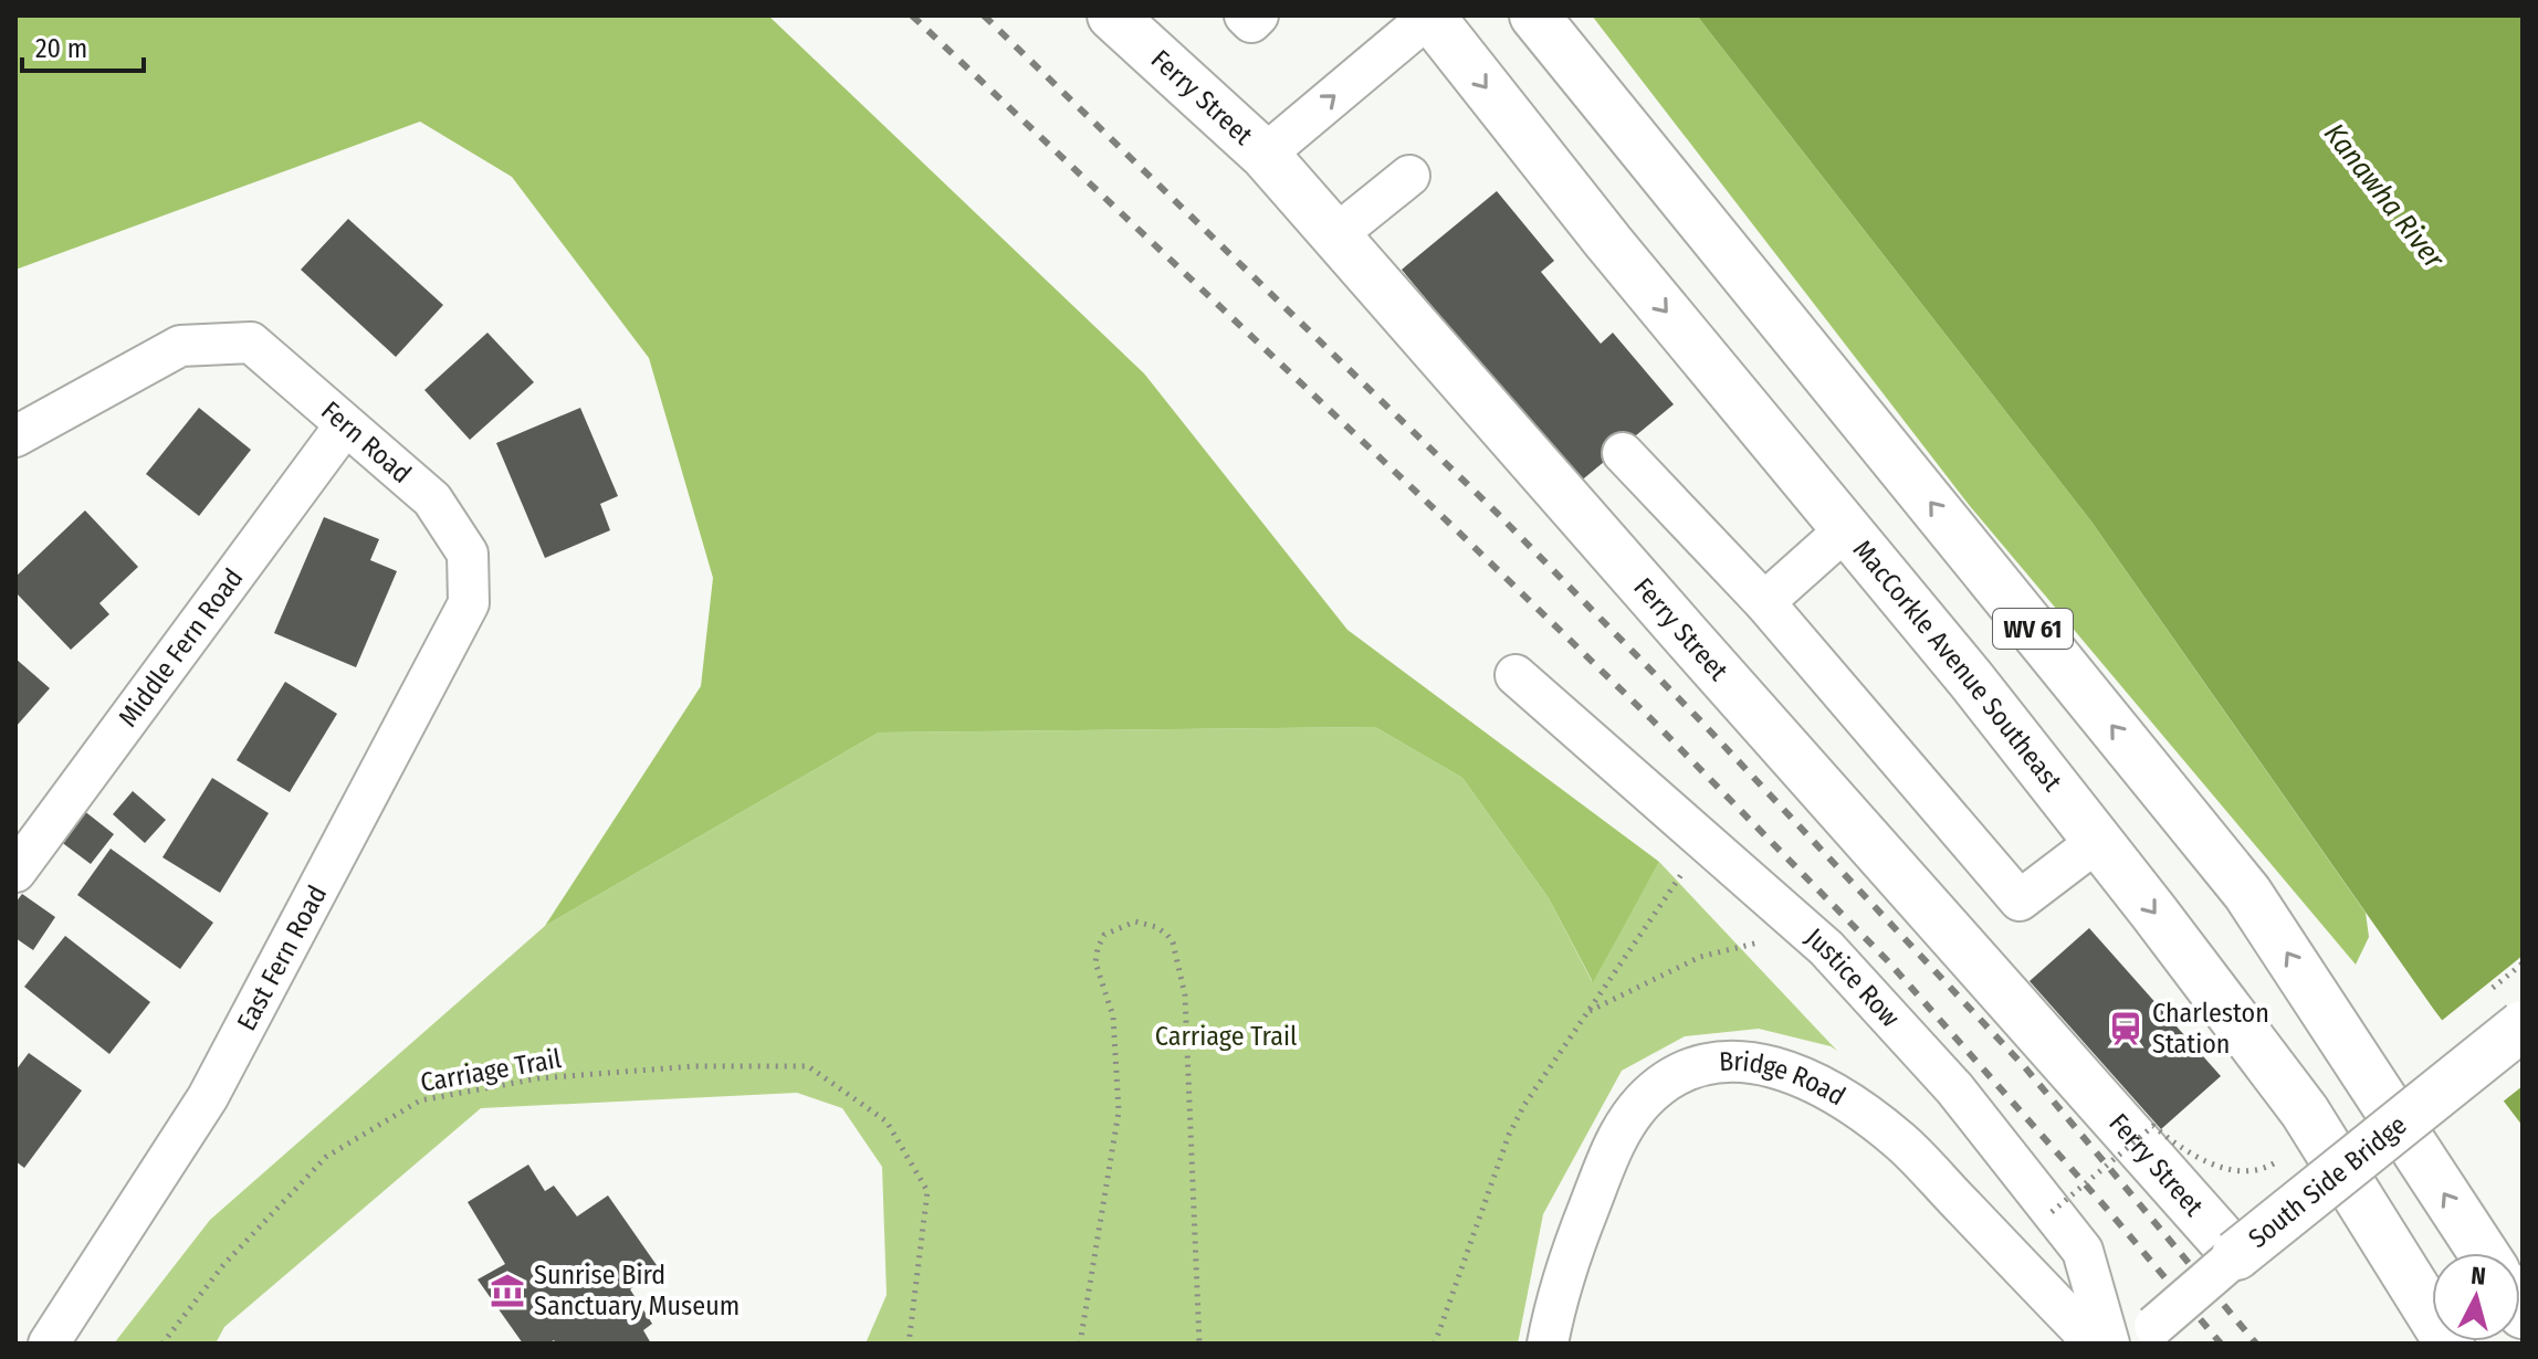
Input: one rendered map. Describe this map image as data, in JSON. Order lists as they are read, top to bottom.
{
  "streets": {
    "main road": [
      "Ferry Street",
      "WV 61",
      "MacCorkle Avenue Southeast",
      "South Side Bridge"
    ],
    "street": [
      "Fern Road",
      "Middle Fern Road",
      "East Fern Road",
      "Justice Row",
      "Bridge Road"
    ],
    "path": ["Carriage Trail"]
  },
  "crossings": [
    ["Ferry Street", "South Side Bridge"],
    ["Fern Road", "Middle Fern Road"],
    ["Fern Road", "East Fern Road"]
  ],
  "water": ["Kanawha River"],
  "parks": ["Carriage Trail"],
  "places": {
    "station": ["Charleston Station"],
    "museum": ["Sunrise Bird Sanctuary Museum"]
  },
  "scale_bar": "20 m",
  "north": "top"
}
